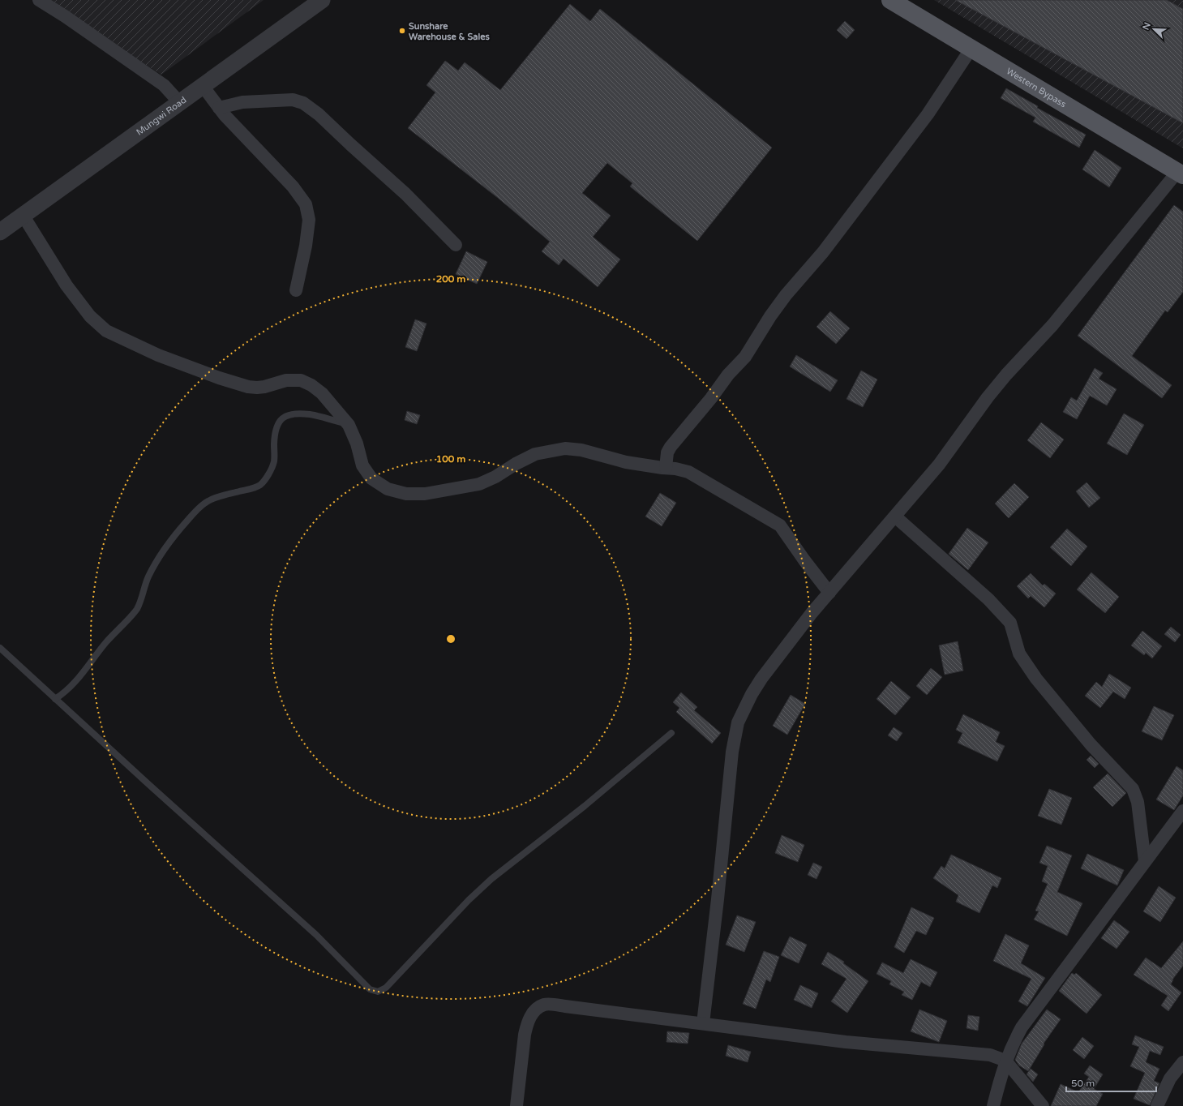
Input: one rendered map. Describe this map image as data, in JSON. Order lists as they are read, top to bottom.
{
  "streets": {
    "main road": ["Western Bypass"],
    "street": ["Mungwi Road"]
  },
  "places": ["Sunshare Warehouse & Sales"],
  "scale_bar": "50 m",
  "north": "top left",
  "rings": ["200 m", "100 m"]
}
